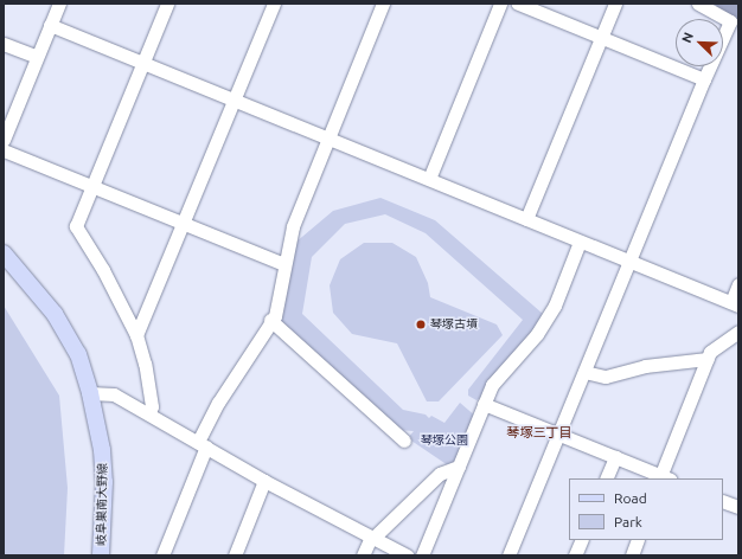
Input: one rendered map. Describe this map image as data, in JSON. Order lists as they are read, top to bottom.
{
  "streets": {
    "main road": ["岐阜巣南大野線"]
  },
  "districts": ["琴塚三丁目"],
  "parks": ["琴塚公園"],
  "places": ["琴塚古墳"],
  "legend": ["Road", "Park"],
  "north": "top left"
}
